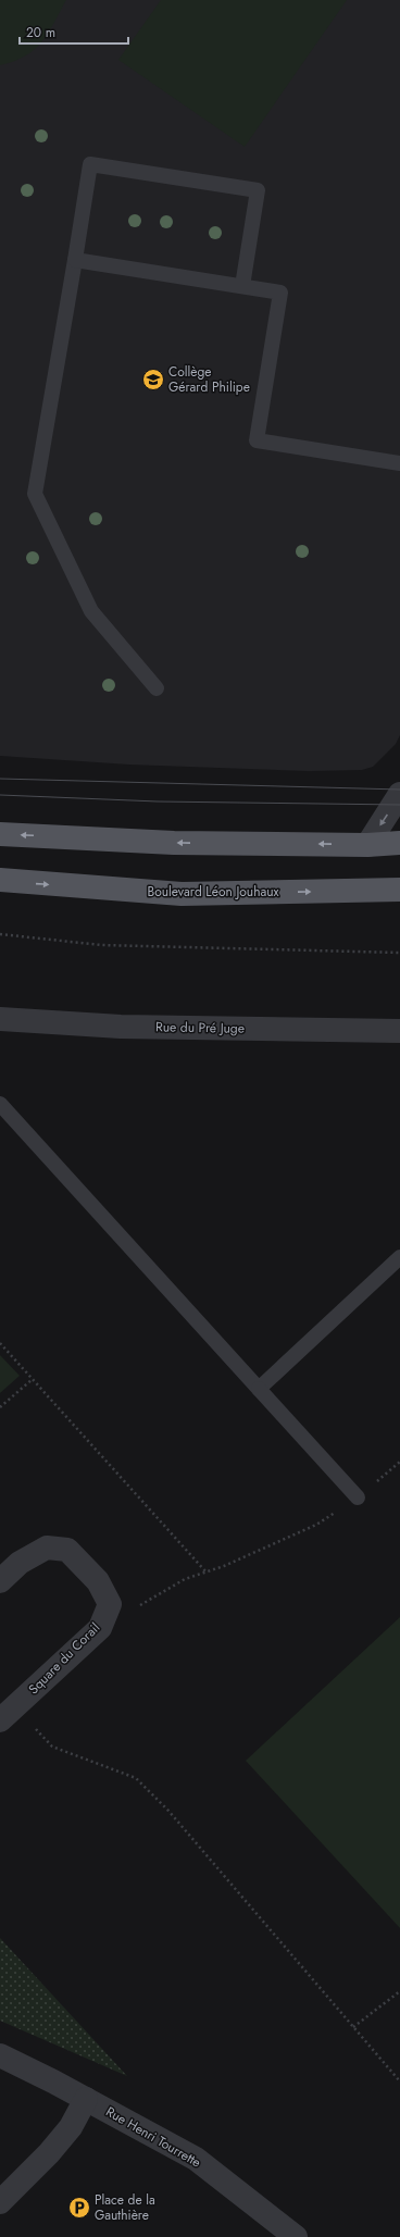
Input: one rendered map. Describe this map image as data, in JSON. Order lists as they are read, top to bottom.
{
  "streets": {
    "main road": ["Boulevard Léon Jouhaux"],
    "street": ["Rue du Pré Juge", "Square du Corail", "Rue Henri Tourrette"]
  },
  "places": {
    "school or university": ["Collège Gérard Philipe"],
    "parking": ["Place de la Gauthière"]
  },
  "scale_bar": "20 m"
}
